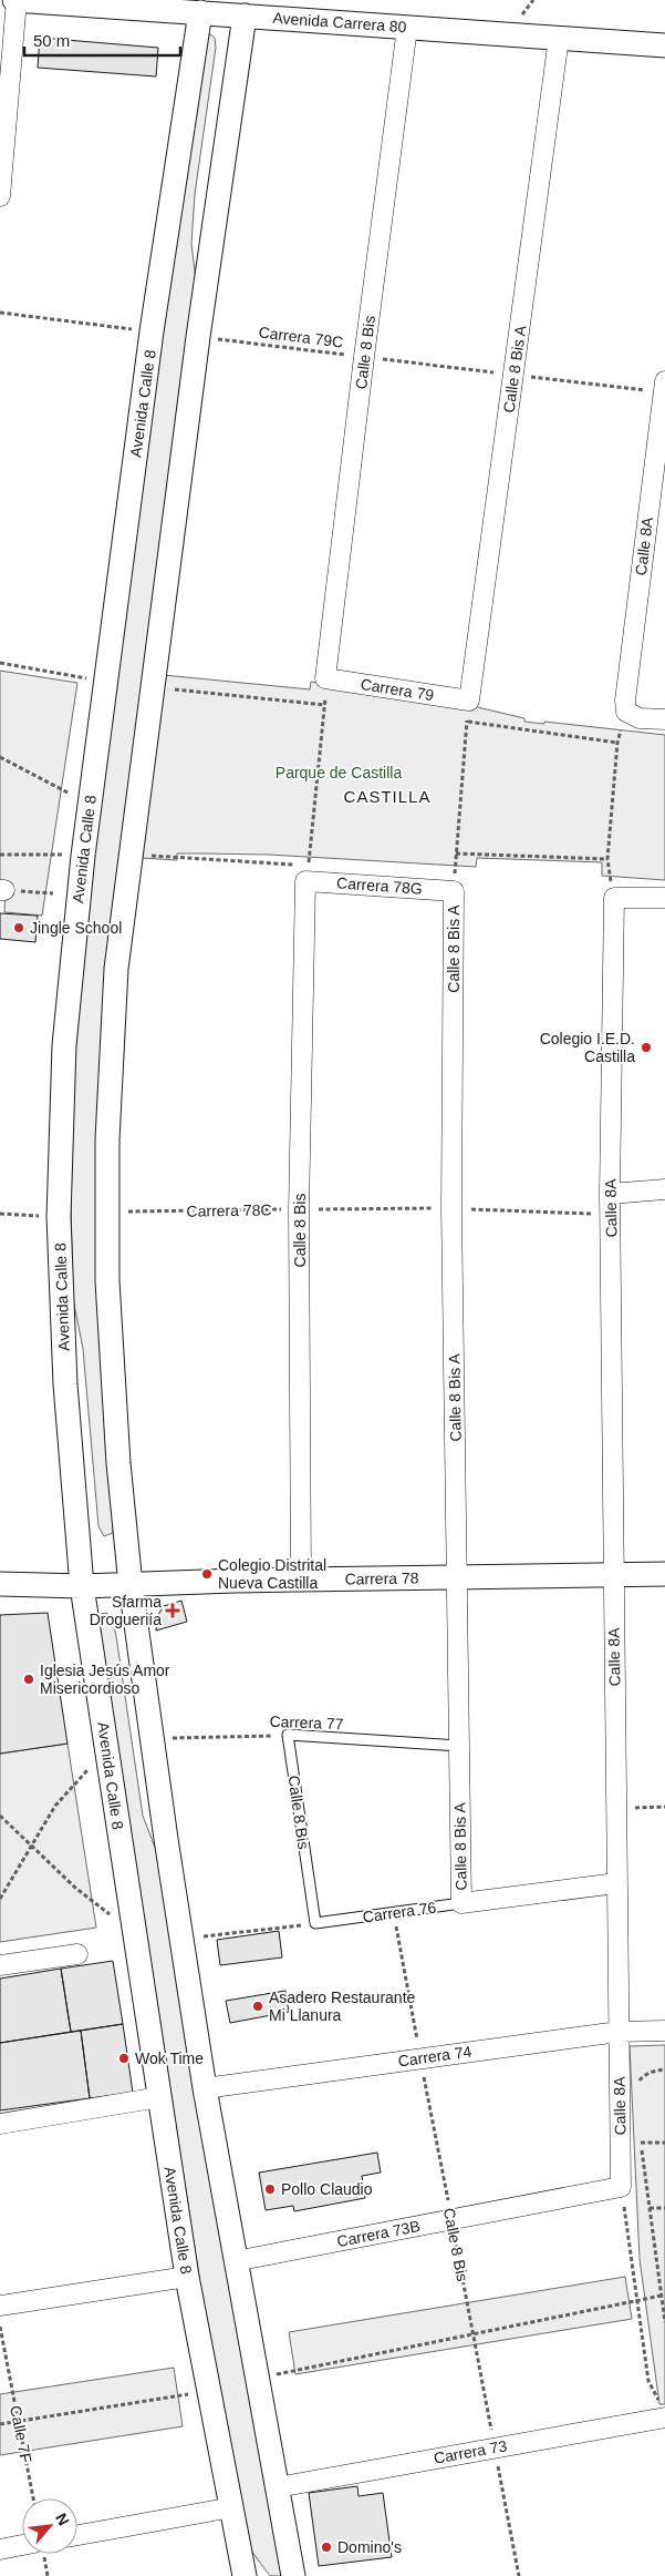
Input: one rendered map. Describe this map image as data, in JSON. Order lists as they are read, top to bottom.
{
  "streets": {
    "street": [
      "Avenida Carrera 80",
      "Calle 8 Bis",
      "Calle 8 Bis A",
      "Avenida Calle 8",
      "Calle 8A",
      "Carrera 79",
      "Carrera 78G",
      "Carrera 78",
      "Carrera 76",
      "Carrera 74",
      "Carrera 73B",
      "Carrera 73"
    ],
    "lane": ["Carrera 77"],
    "path": ["Carrera 79C", "Carrera 78C", "Calle 7F"]
  },
  "crossings": [
    ["Avenida Carrera 80", "Calle 8 Bis"],
    ["Avenida Carrera 80", "Calle 8 Bis A"],
    ["Avenida Carrera 80", "Avenida Calle 8"],
    ["Carrera 79C", "Calle 8 Bis"],
    ["Carrera 79C", "Calle 8 Bis A"],
    ["Carrera 79C", "Calle 8A"],
    ["Calle 8 Bis", "Carrera 79"],
    ["Calle 8 Bis", "Carrera 78G"],
    ["Calle 8 Bis", "Carrera 78C"],
    ["Calle 8 Bis", "Carrera 78"],
    ["Calle 8 Bis", "Carrera 77"],
    ["Calle 8 Bis", "Carrera 76"],
    ["Calle 8 Bis", "Carrera 74"],
    ["Calle 8 Bis", "Carrera 73B"],
    ["Calle 8 Bis", "Carrera 73"],
    ["Calle 8 Bis A", "Carrera 79"],
    ["Calle 8 Bis A", "Carrera 78G"],
    ["Calle 8 Bis A", "Carrera 78C"],
    ["Calle 8 Bis A", "Carrera 78"],
    ["Calle 8 Bis A", "Carrera 77"],
    ["Calle 8 Bis A", "Carrera 76"],
    ["Avenida Calle 8", "Carrera 78"],
    ["Calle 8A", "Carrera 78C"],
    ["Calle 8A", "Carrera 78"],
    ["Calle 8A", "Carrera 76"],
    ["Calle 8A", "Carrera 74"],
    ["Calle 8A", "Carrera 73B"]
  ],
  "districts": ["CASTILLA"],
  "parks": ["Parque de Castilla"],
  "places": {
    "other": [
      "Jingle School",
      "Colegio I.E.D. Castilla",
      "Colegio Distrital Nueva Castilla",
      "Iglesia Jesús Amor Misericordioso",
      "Asadero Restaurante Mi Llanura",
      "Wok Time",
      "Pollo Claudio",
      "Domino's"
    ],
    "health": ["Sfarma Drogueriía"]
  },
  "scale_bar": "50 m",
  "north": "top right"
}
